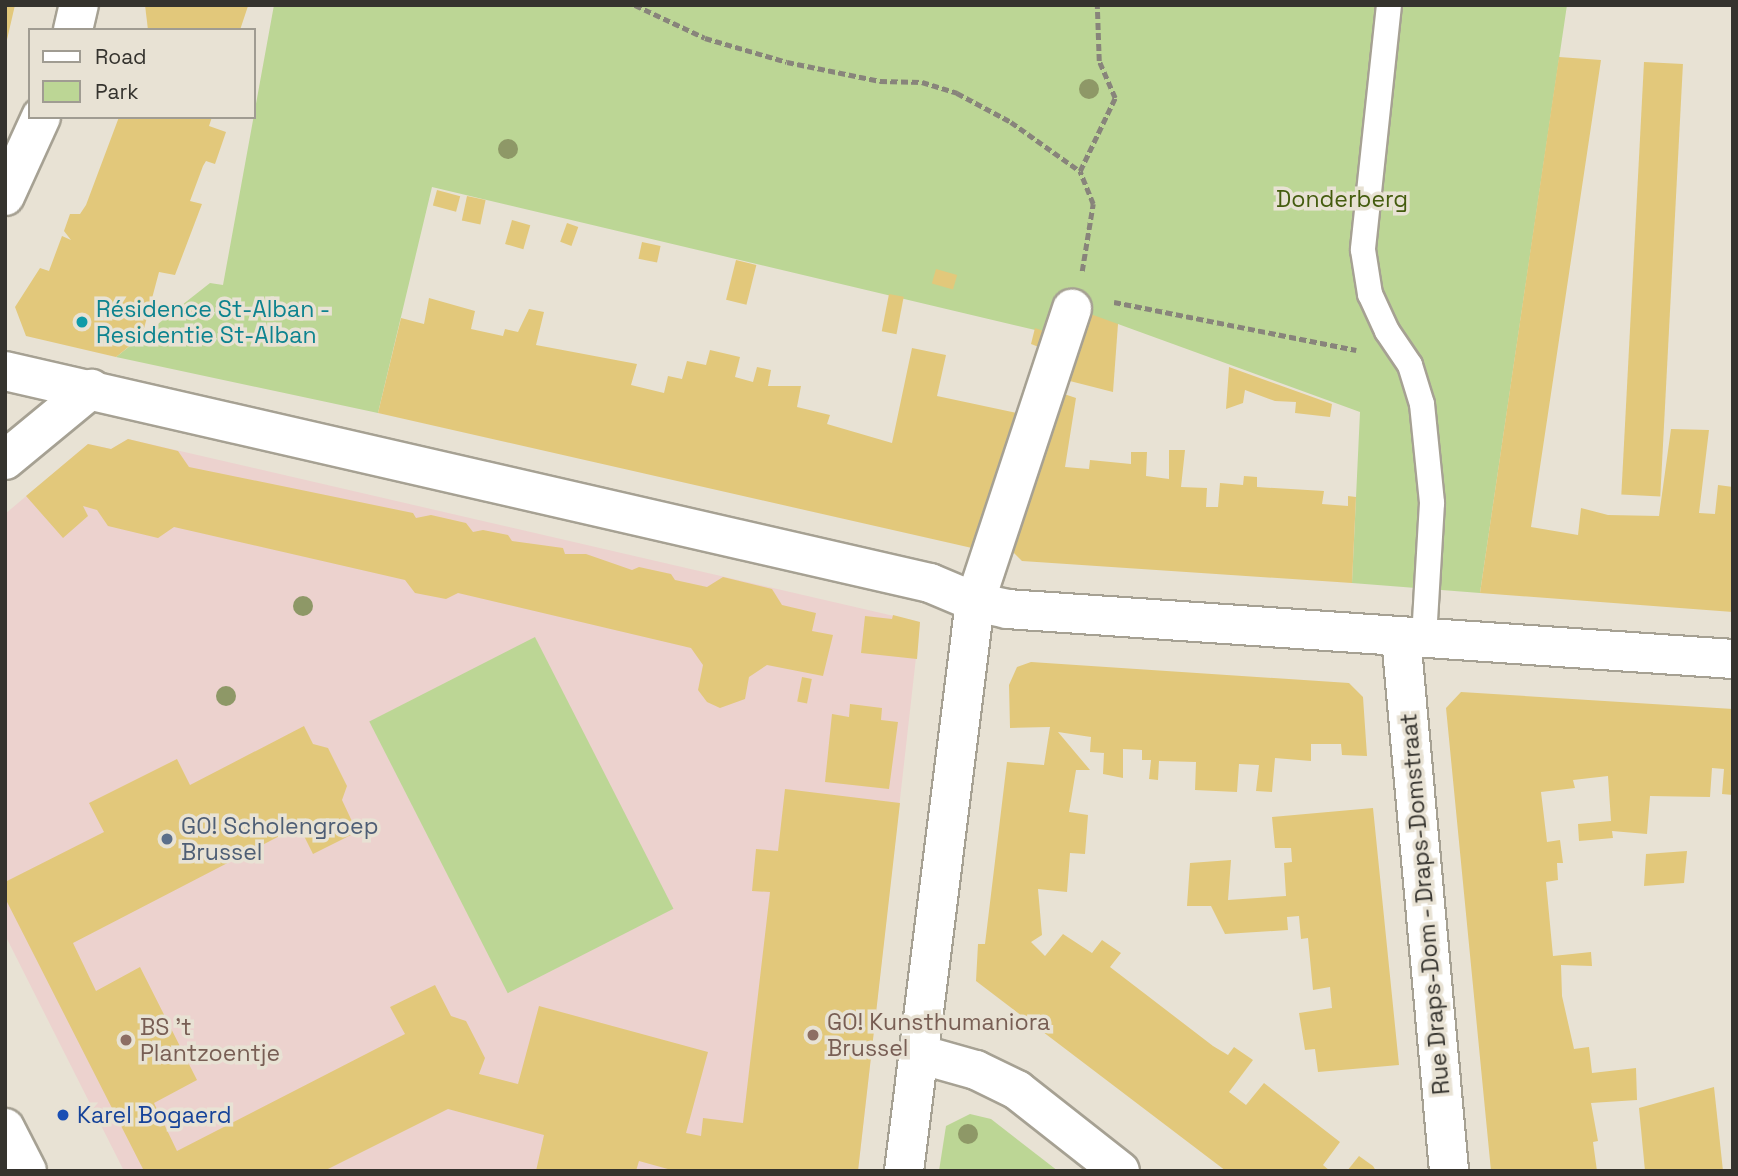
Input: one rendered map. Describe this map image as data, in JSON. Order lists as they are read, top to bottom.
{
  "streets": {
    "street": ["Rue Draps-Dom - Draps-Domstraat"]
  },
  "parks": ["Donderberg"],
  "places": [
    "Résidence St-Alban - Residentie St-Alban",
    "GO! Scholengroep Brussel",
    "GO! Kunsthumaniora Brussel",
    "BS 't Plantzoentje",
    "Karel Bogaerd"
  ],
  "legend": ["Road", "Park"]
}
